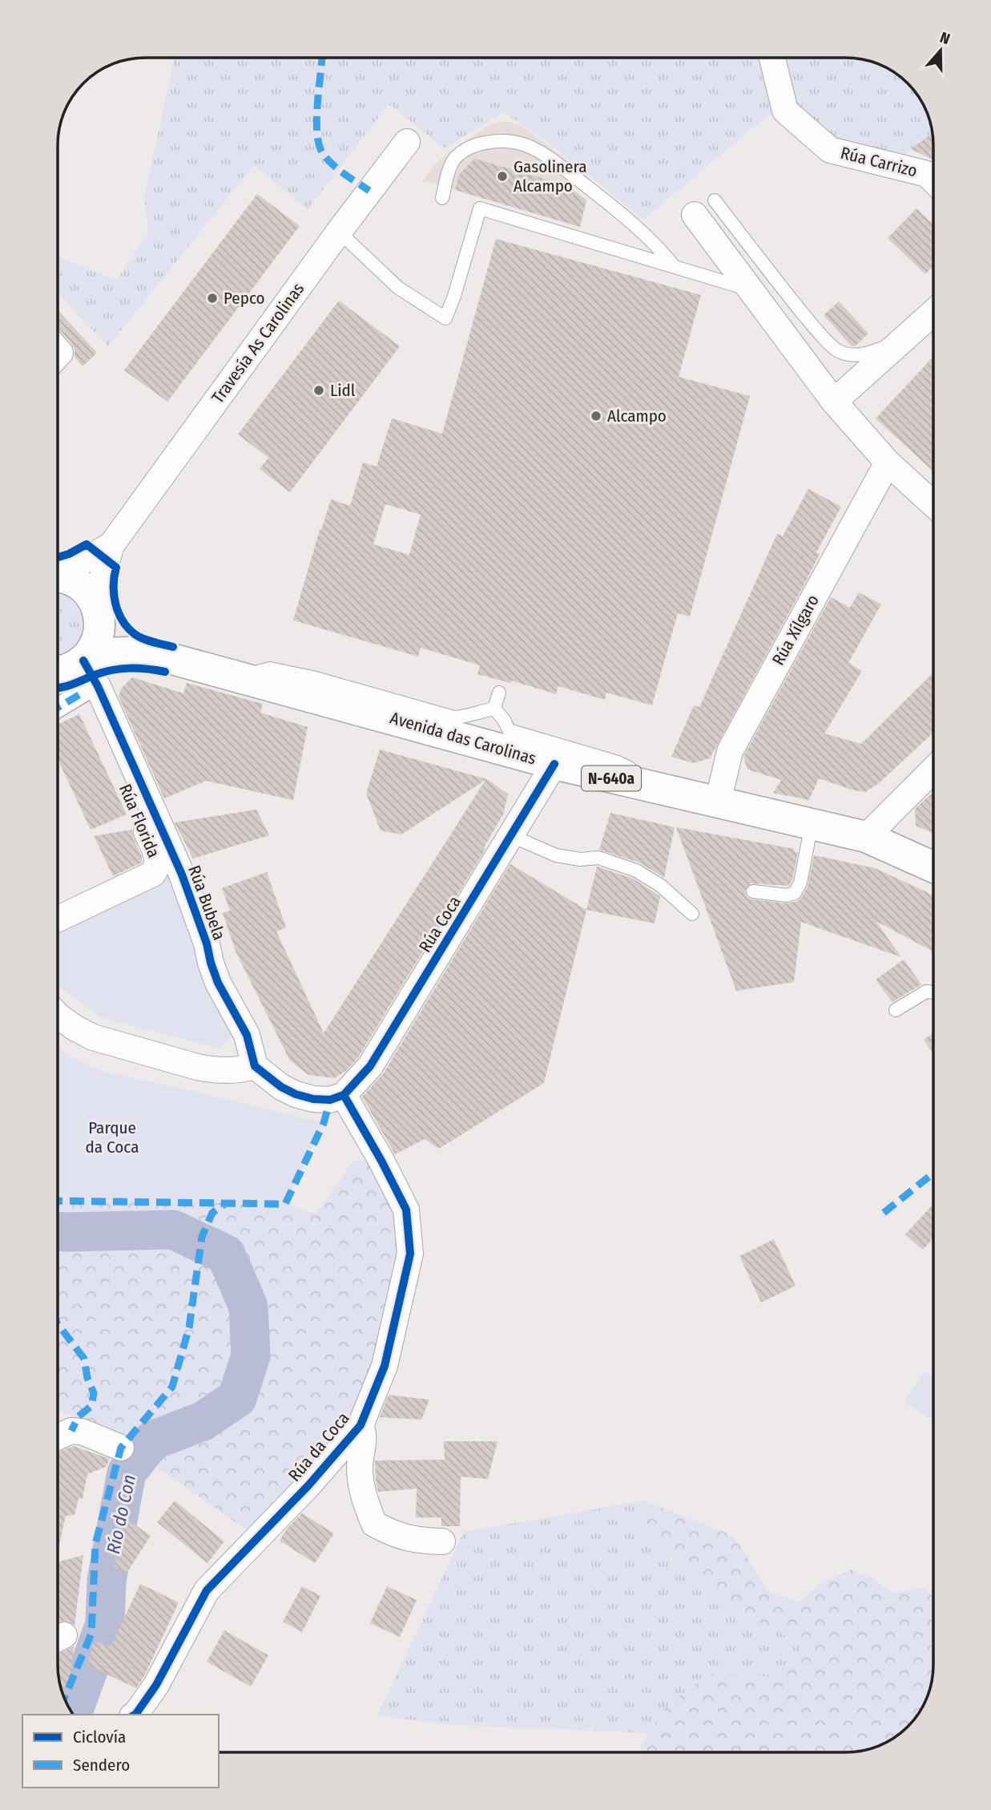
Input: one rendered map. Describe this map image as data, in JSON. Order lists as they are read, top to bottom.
{
  "streets": {
    "main road": ["Avenida das Carolinas", "N-640a"],
    "street": [
      "Rúa Carrizo",
      "Travesía As Carolinas",
      "Rúa Xílgaro",
      "Rúa Florida",
      "Rúa Bubela",
      "Rúa Coca",
      "Rúa da Coca"
    ]
  },
  "crossings": [
    ["Rúa Xílgaro", "Avenida das Carolinas"],
    ["Avenida das Carolinas", "N-640a"],
    ["Avenida das Carolinas", "Rúa Coca"],
    ["N-640a", "Rúa Florida"],
    ["N-640a", "Rúa Bubela"],
    ["Rúa Florida", "Rúa Bubela"],
    ["Rúa Coca", "Rúa da Coca"]
  ],
  "water": ["Río do Con"],
  "parks": ["Parque da Coca"],
  "places": [
    "Gasolinera Alcampo",
    "Pepco",
    "Lidl",
    "Alcampo"
  ],
  "legend": ["Ciclovía", "Sendero"],
  "north": "top"
}
